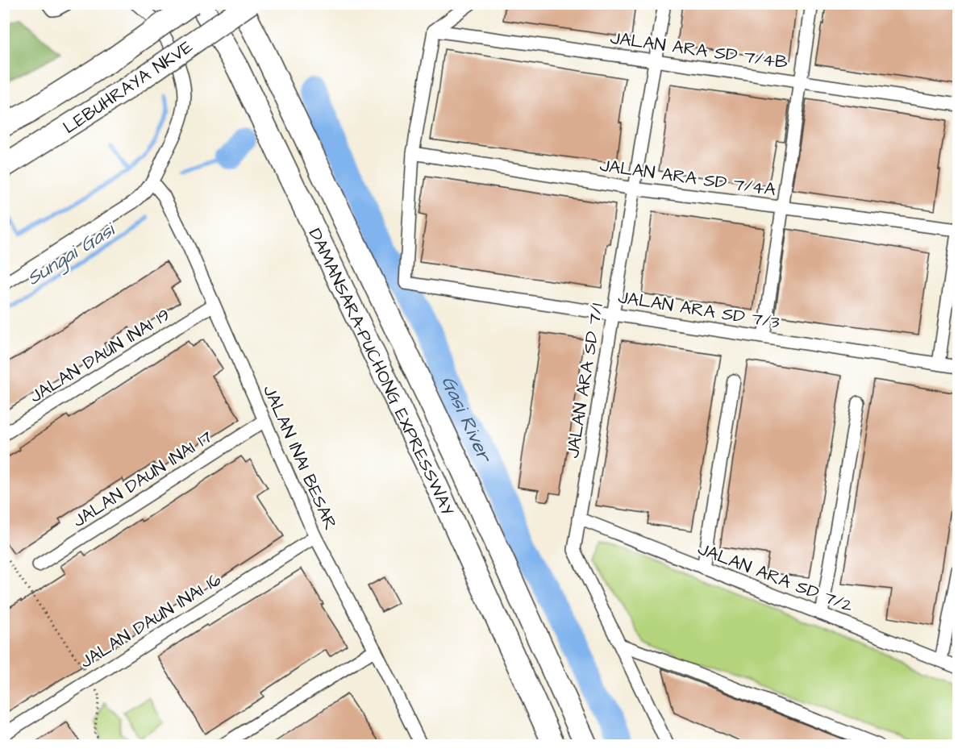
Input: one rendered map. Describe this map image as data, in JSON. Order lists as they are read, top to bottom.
{
  "streets": {
    "highway": ["LEBUHRAYA NKVE", "DAMANSARA–PUCHONG EXPRESSWAY"],
    "street": [
      "JALAN ARA SD 7/4B",
      "JALAN ARA SD 7/4A",
      "JALAN ARA SD 7/3",
      "JALAN DAUN INAI 19",
      "JALAN ARA SD 7/1",
      "JALAN INAI BESAR",
      "JALAN DAUN INAI 17",
      "JALAN ARA SD 7/2",
      "JALAN DAUN INAI 16"
    ]
  },
  "crossings": [
    ["JALAN ARA SD 7/4B", "JALAN ARA SD 7/1"],
    ["JALAN ARA SD 7/4A", "JALAN ARA SD 7/3"],
    ["JALAN ARA SD 7/4A", "JALAN ARA SD 7/1"],
    ["JALAN ARA SD 7/3", "JALAN ARA SD 7/1"],
    ["JALAN DAUN INAI 19", "JALAN INAI BESAR"],
    ["JALAN ARA SD 7/1", "JALAN ARA SD 7/2"],
    ["JALAN INAI BESAR", "JALAN DAUN INAI 17"],
    ["JALAN INAI BESAR", "JALAN DAUN INAI 16"]
  ],
  "water": ["Sungai Gasi", "Gasi River"]
}
